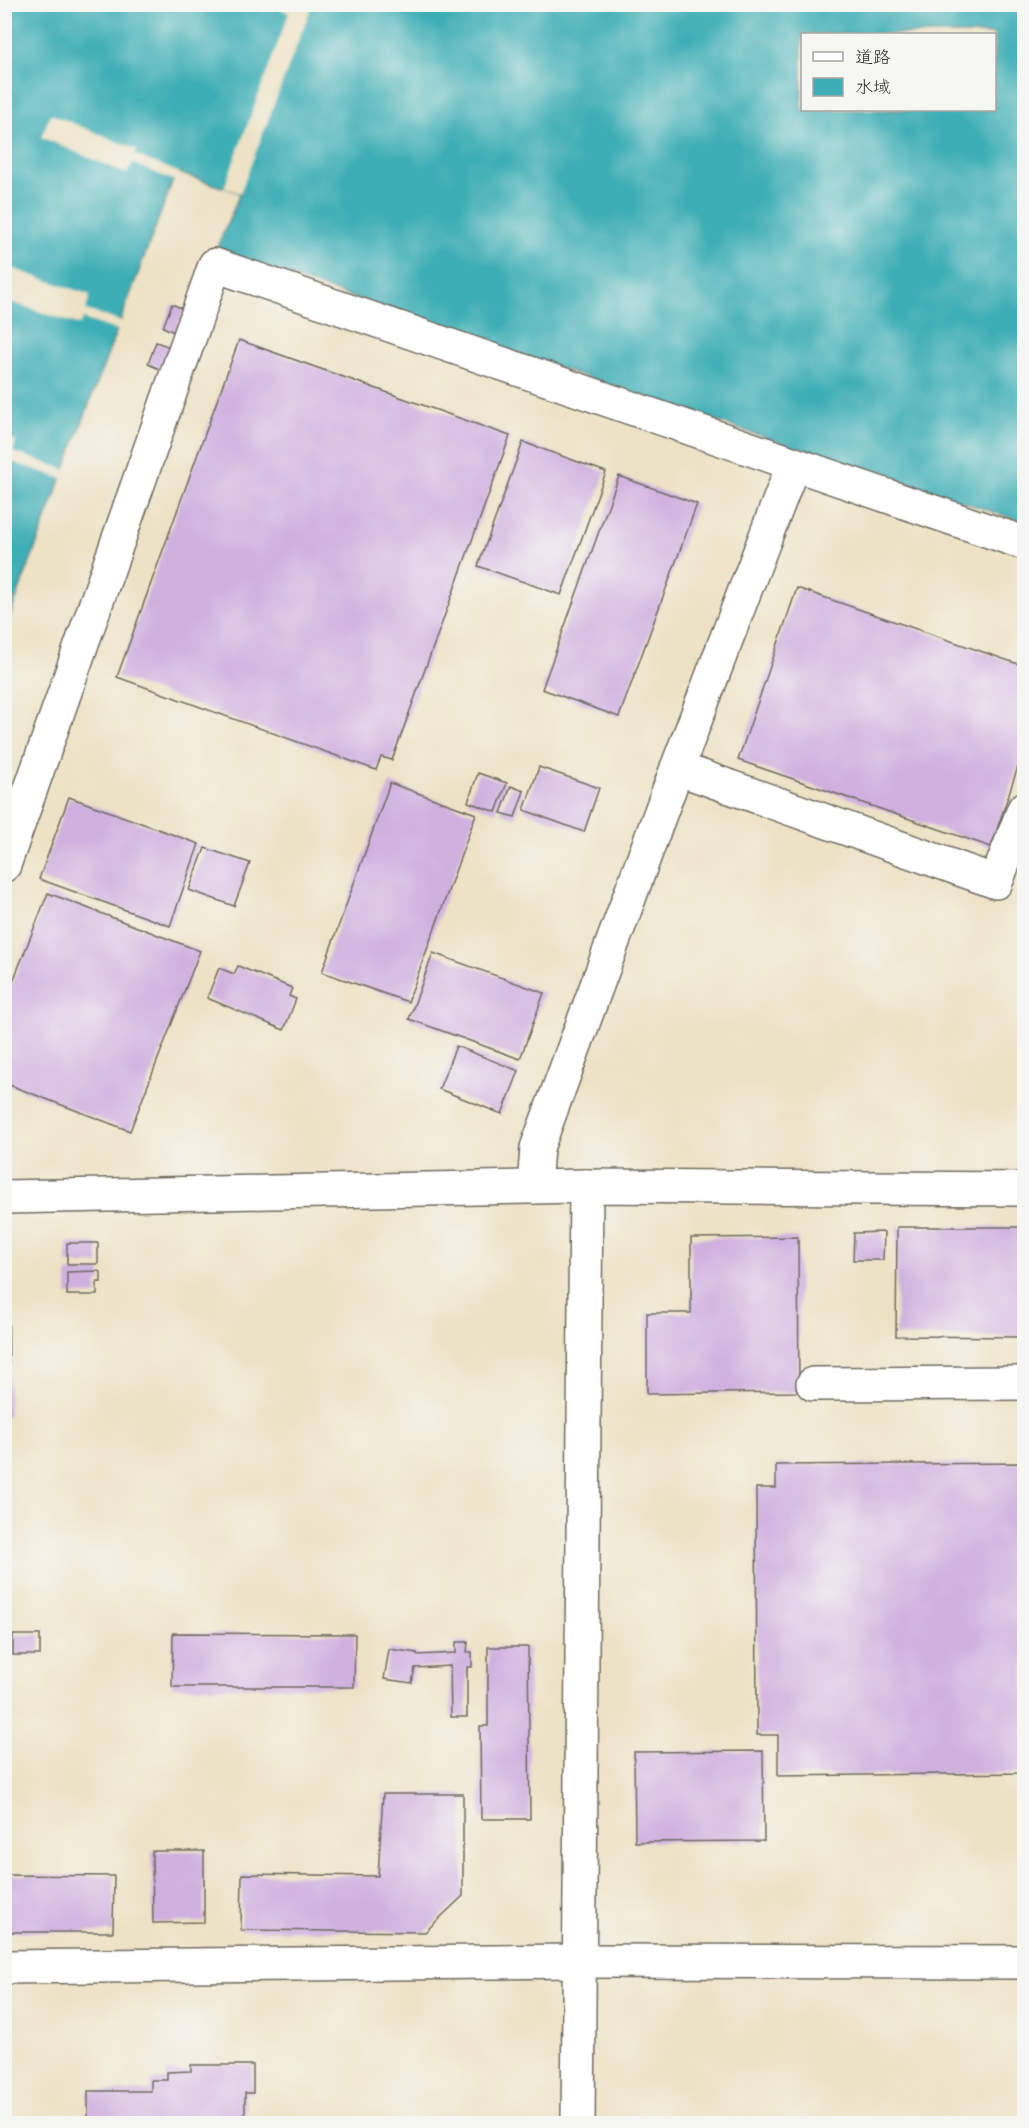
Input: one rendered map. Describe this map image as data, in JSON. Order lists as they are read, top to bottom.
{
  "legend": ["道路", "水域"]
}
